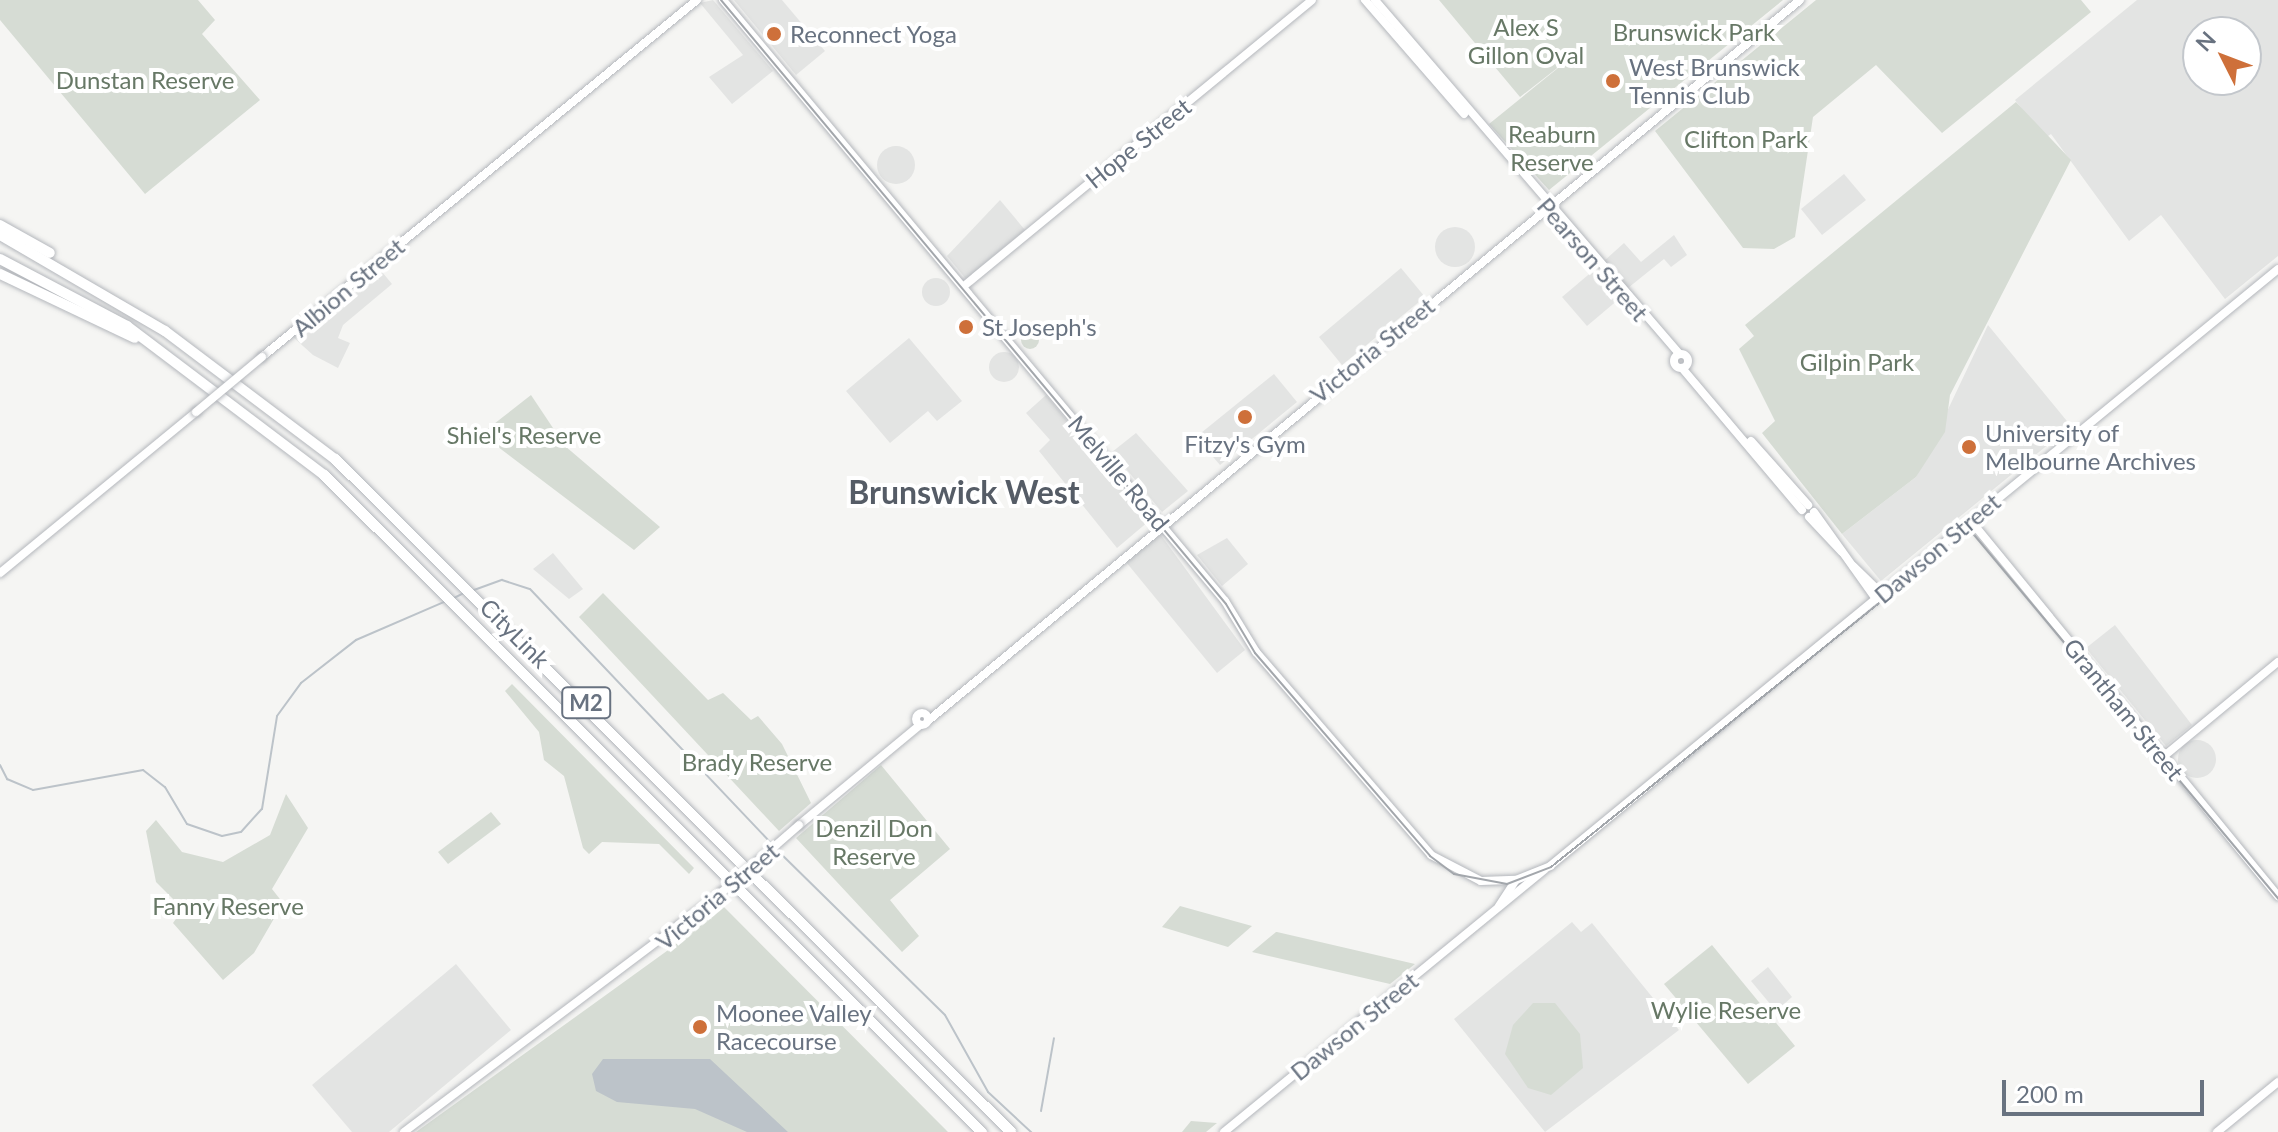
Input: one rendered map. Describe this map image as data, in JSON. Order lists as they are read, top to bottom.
{
  "streets": {
    "highway": ["CityLink", "M2"],
    "street": [
      "Hope Street",
      "Pearson Street",
      "Albion Street",
      "Victoria Street",
      "Melville Road",
      "Dawson Street",
      "Grantham Street"
    ]
  },
  "crossings": [
    ["Hope Street", "Melville Road"],
    ["Pearson Street", "Victoria Street"],
    ["Pearson Street", "Dawson Street"],
    ["Victoria Street", "Melville Road"],
    ["Melville Road", "Dawson Street"],
    ["Dawson Street", "Grantham Street"]
  ],
  "districts": ["Brunswick West"],
  "parks": [
    "Alex S Gillon Oval",
    "Brunswick Park",
    "Dunstan Reserve",
    "Reaburn Reserve",
    "Clifton Park",
    "Gilpin Park",
    "Shiel's Reserve",
    "Brady Reserve",
    "Denzil Don Reserve",
    "Fanny Reserve",
    "Wylie Reserve"
  ],
  "places": [
    "Reconnect Yoga",
    "West Brunswick Tennis Club",
    "St Joseph's",
    "Fitzy's Gym",
    "University of Melbourne Archives",
    "Moonee Valley Racecourse"
  ],
  "scale_bar": "200 m",
  "north": "top left"
}
